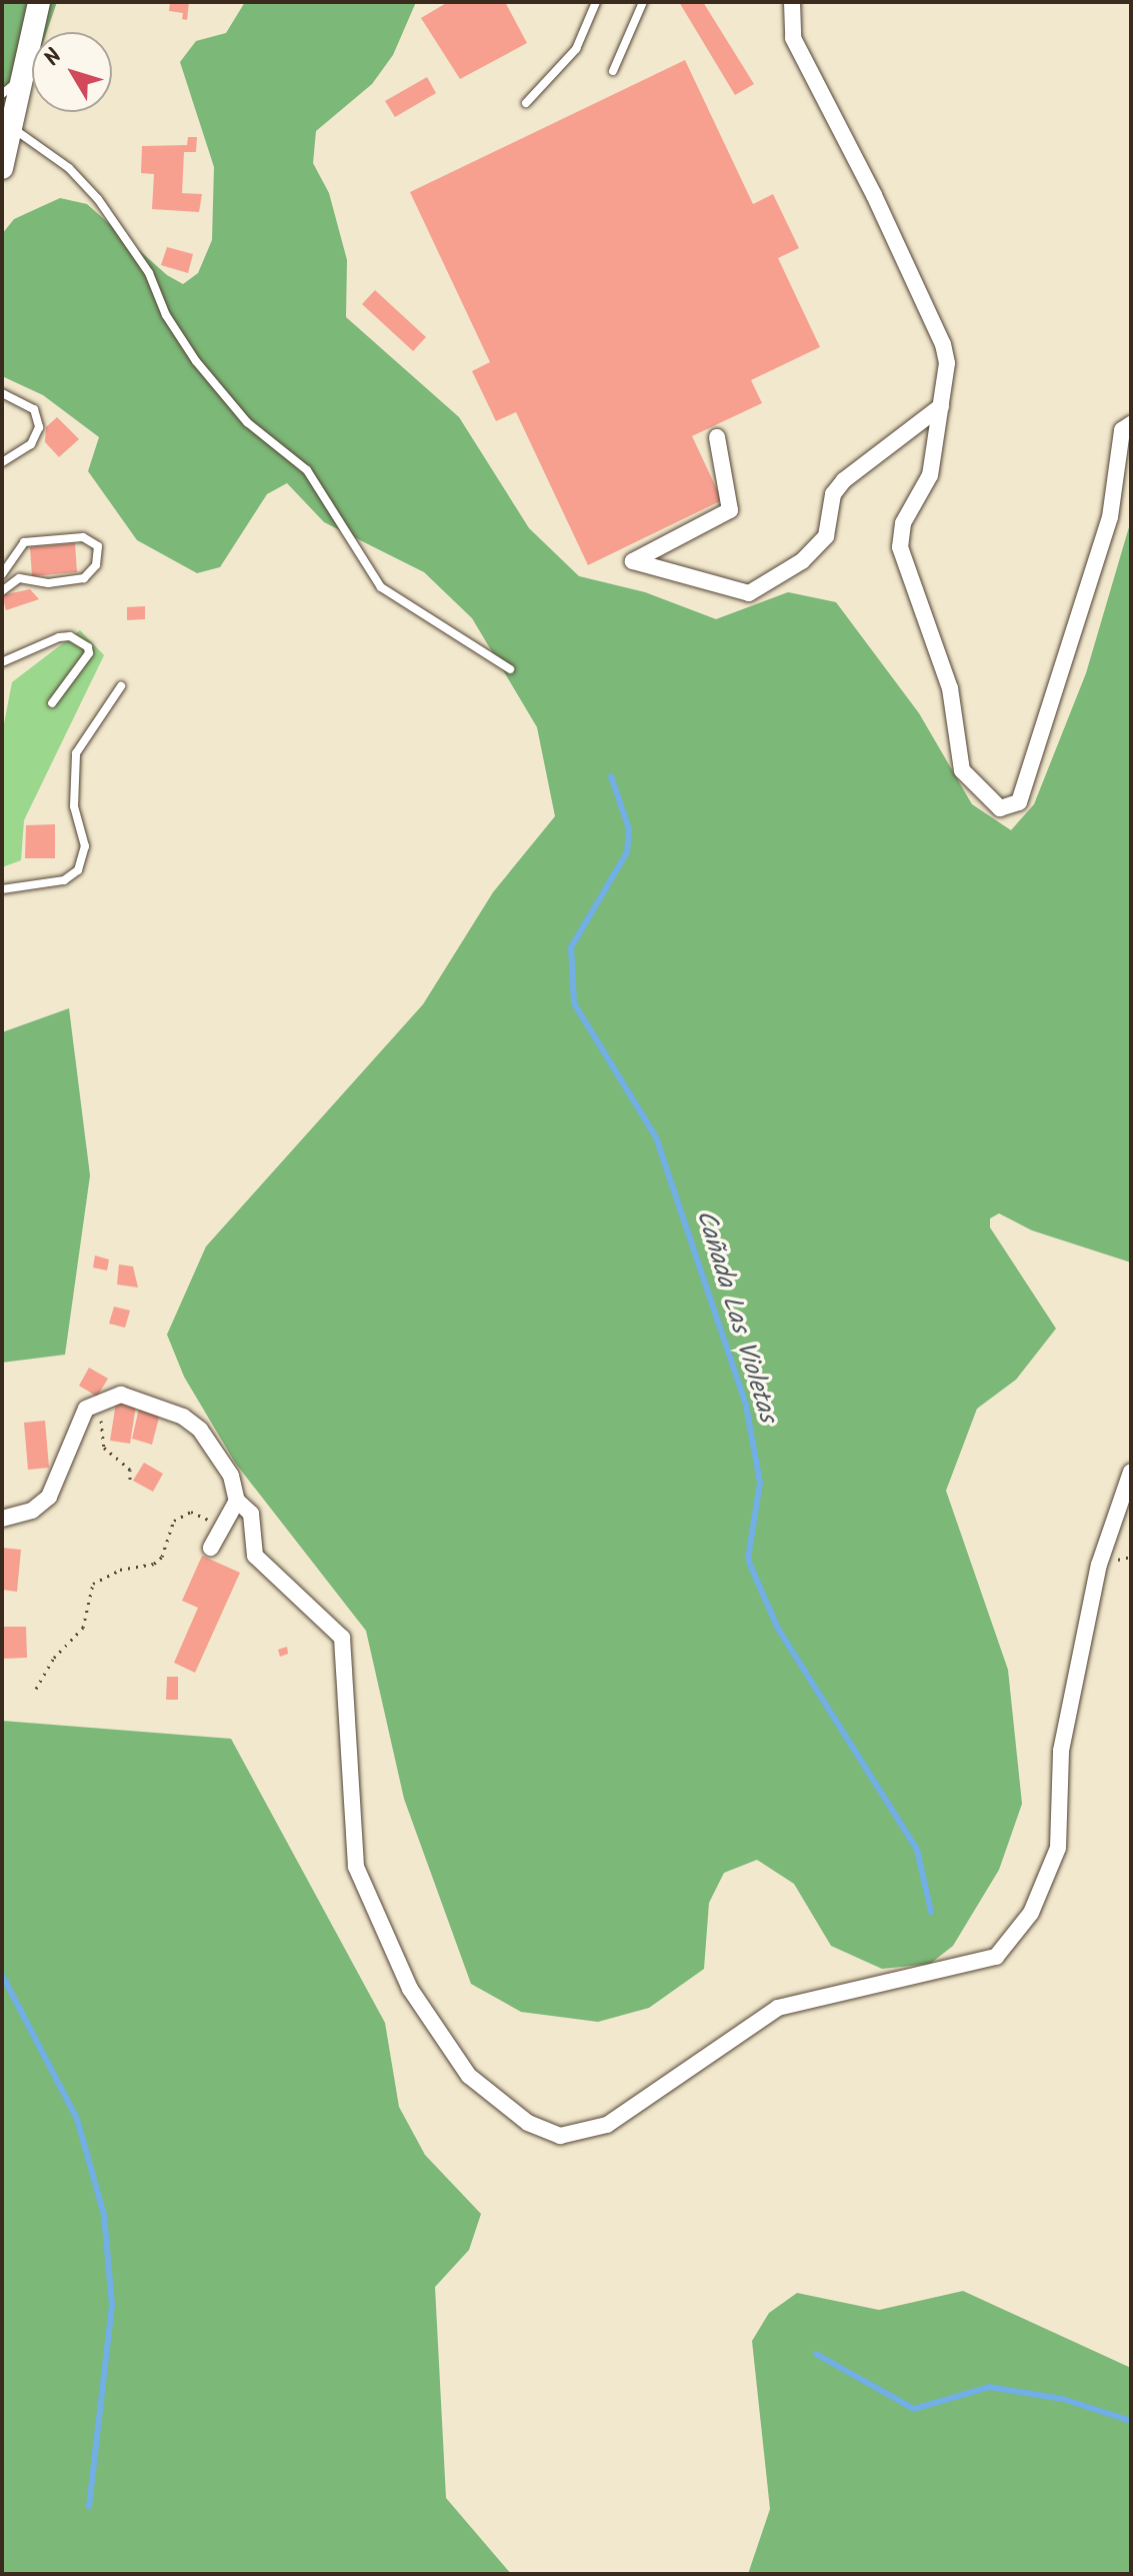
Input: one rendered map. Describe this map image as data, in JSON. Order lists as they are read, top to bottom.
{
  "water": ["Cañada Las Violetas"],
  "north": "top left"
}
